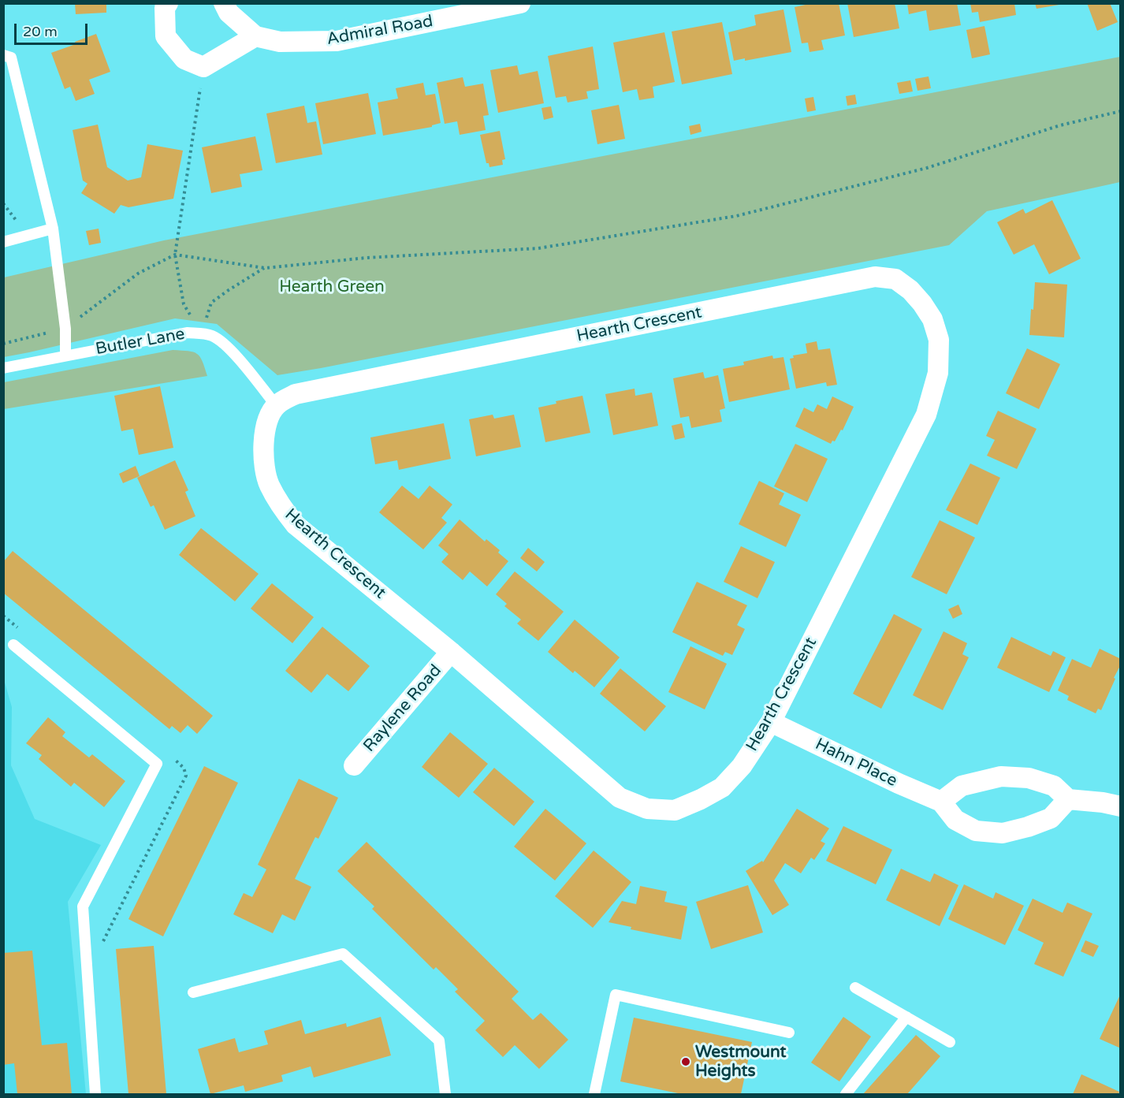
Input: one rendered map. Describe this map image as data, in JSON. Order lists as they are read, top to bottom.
{
  "streets": {
    "street": [
      "Admiral Road",
      "Hearth Crescent",
      "Raylene Road",
      "Hahn Place"
    ],
    "lane": ["Butler Lane"]
  },
  "crossings": [
    ["Hearth Crescent", "Butler Lane"],
    ["Hearth Crescent", "Raylene Road"],
    ["Hearth Crescent", "Hahn Place"]
  ],
  "parks": ["Hearth Green"],
  "places": ["Westmount Heights"],
  "scale_bar": "20 m"
}
